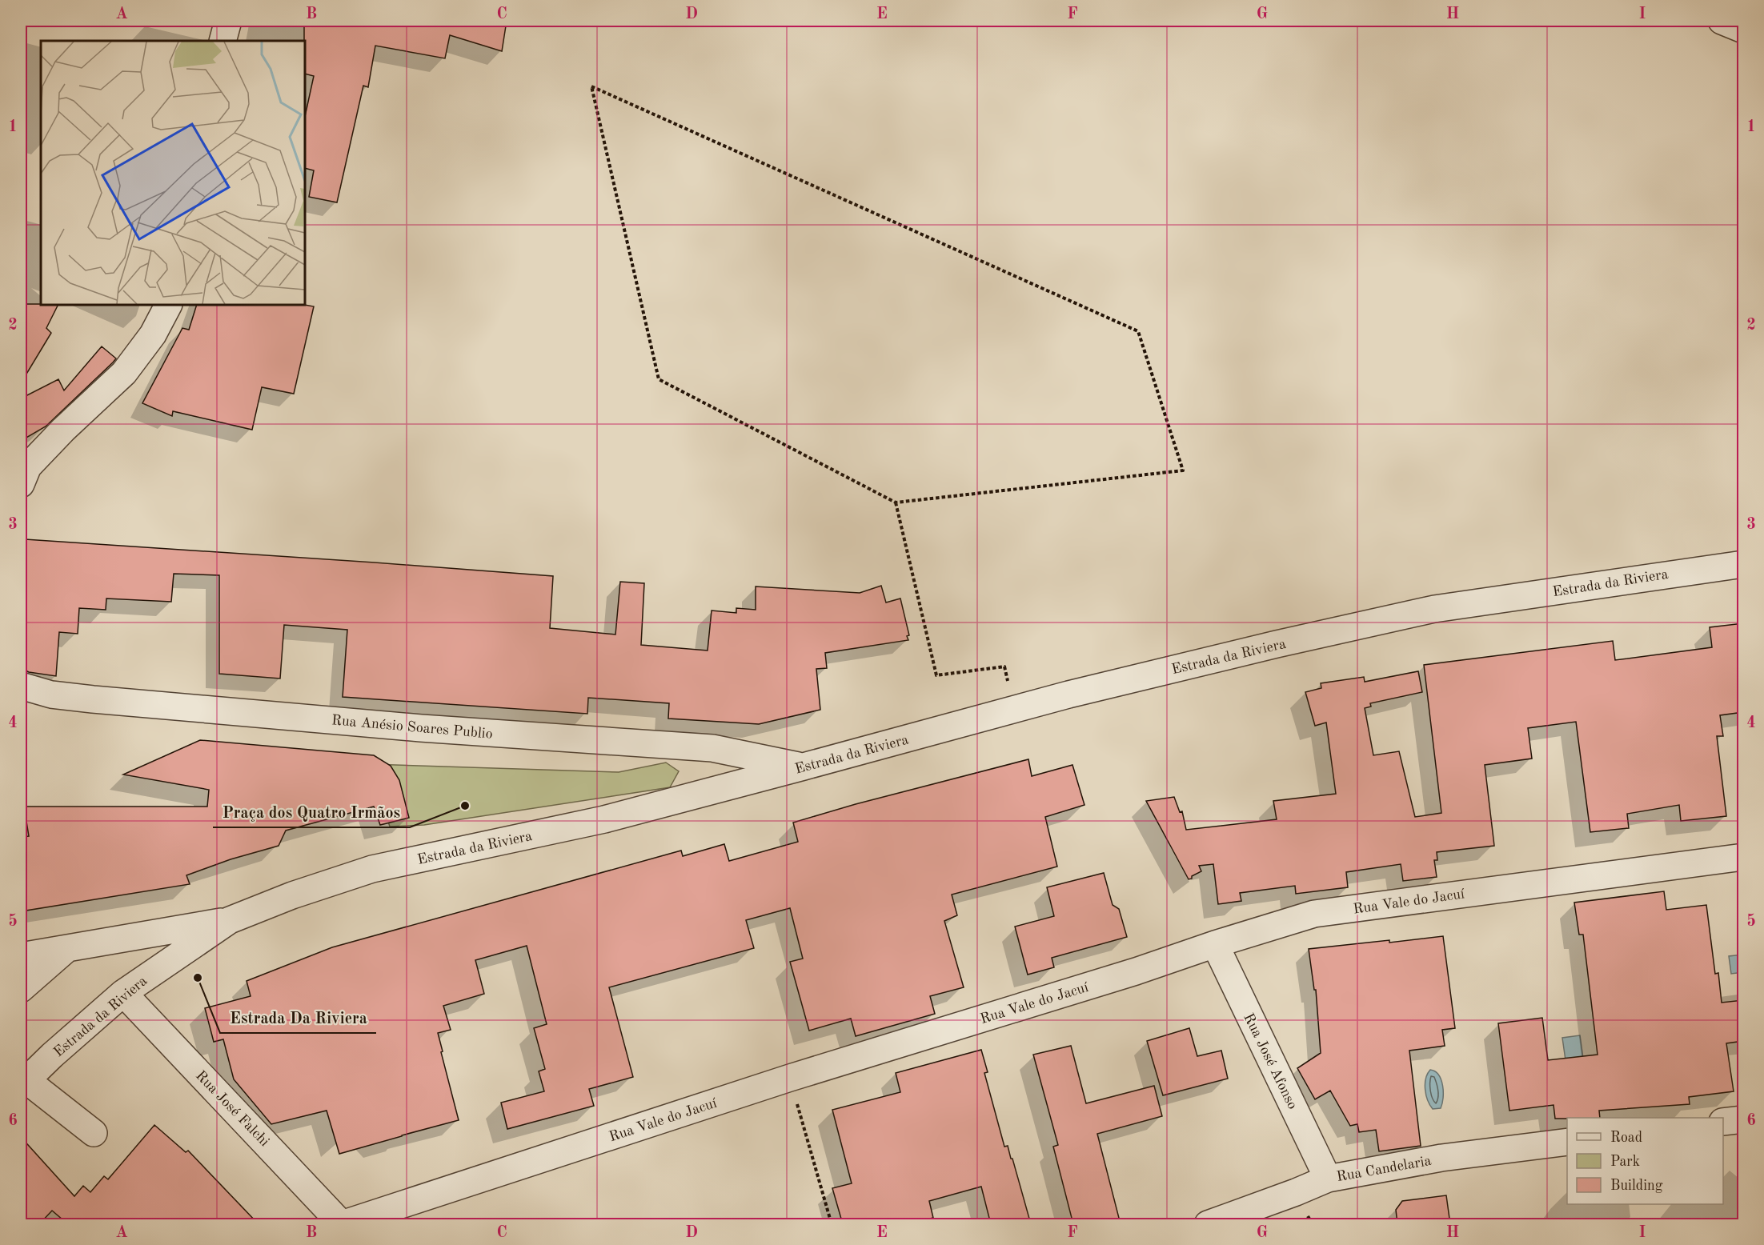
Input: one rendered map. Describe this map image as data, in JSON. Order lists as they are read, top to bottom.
{
  "streets": {
    "street": [
      "Estrada da Riviera",
      "Rua Anésio Soares Publio",
      "Rua Vale do Jacuí",
      "Rua José Afonso",
      "Rua José Falchi",
      "Rua Candelaria"
    ]
  },
  "crossings": [
    ["Estrada da Riviera", "Rua Anésio Soares Publio"],
    ["Estrada da Riviera", "Rua José Falchi"],
    ["Rua Vale do Jacuí", "Rua José Afonso"],
    ["Rua Vale do Jacuí", "Rua José Falchi"],
    ["Rua José Afonso", "Rua Candelaria"]
  ],
  "places": ["Praça dos Quatro Irmãos", "Estrada Da Riviera"],
  "legend": ["Road", "Park", "Building"],
  "grid": {
    "columns": [
      "A",
      "B",
      "C",
      "D",
      "E",
      "F",
      "G",
      "H",
      "I"
    ],
    "rows": [
      "1",
      "2",
      "3",
      "4",
      "5",
      "6"
    ]
  }
}
